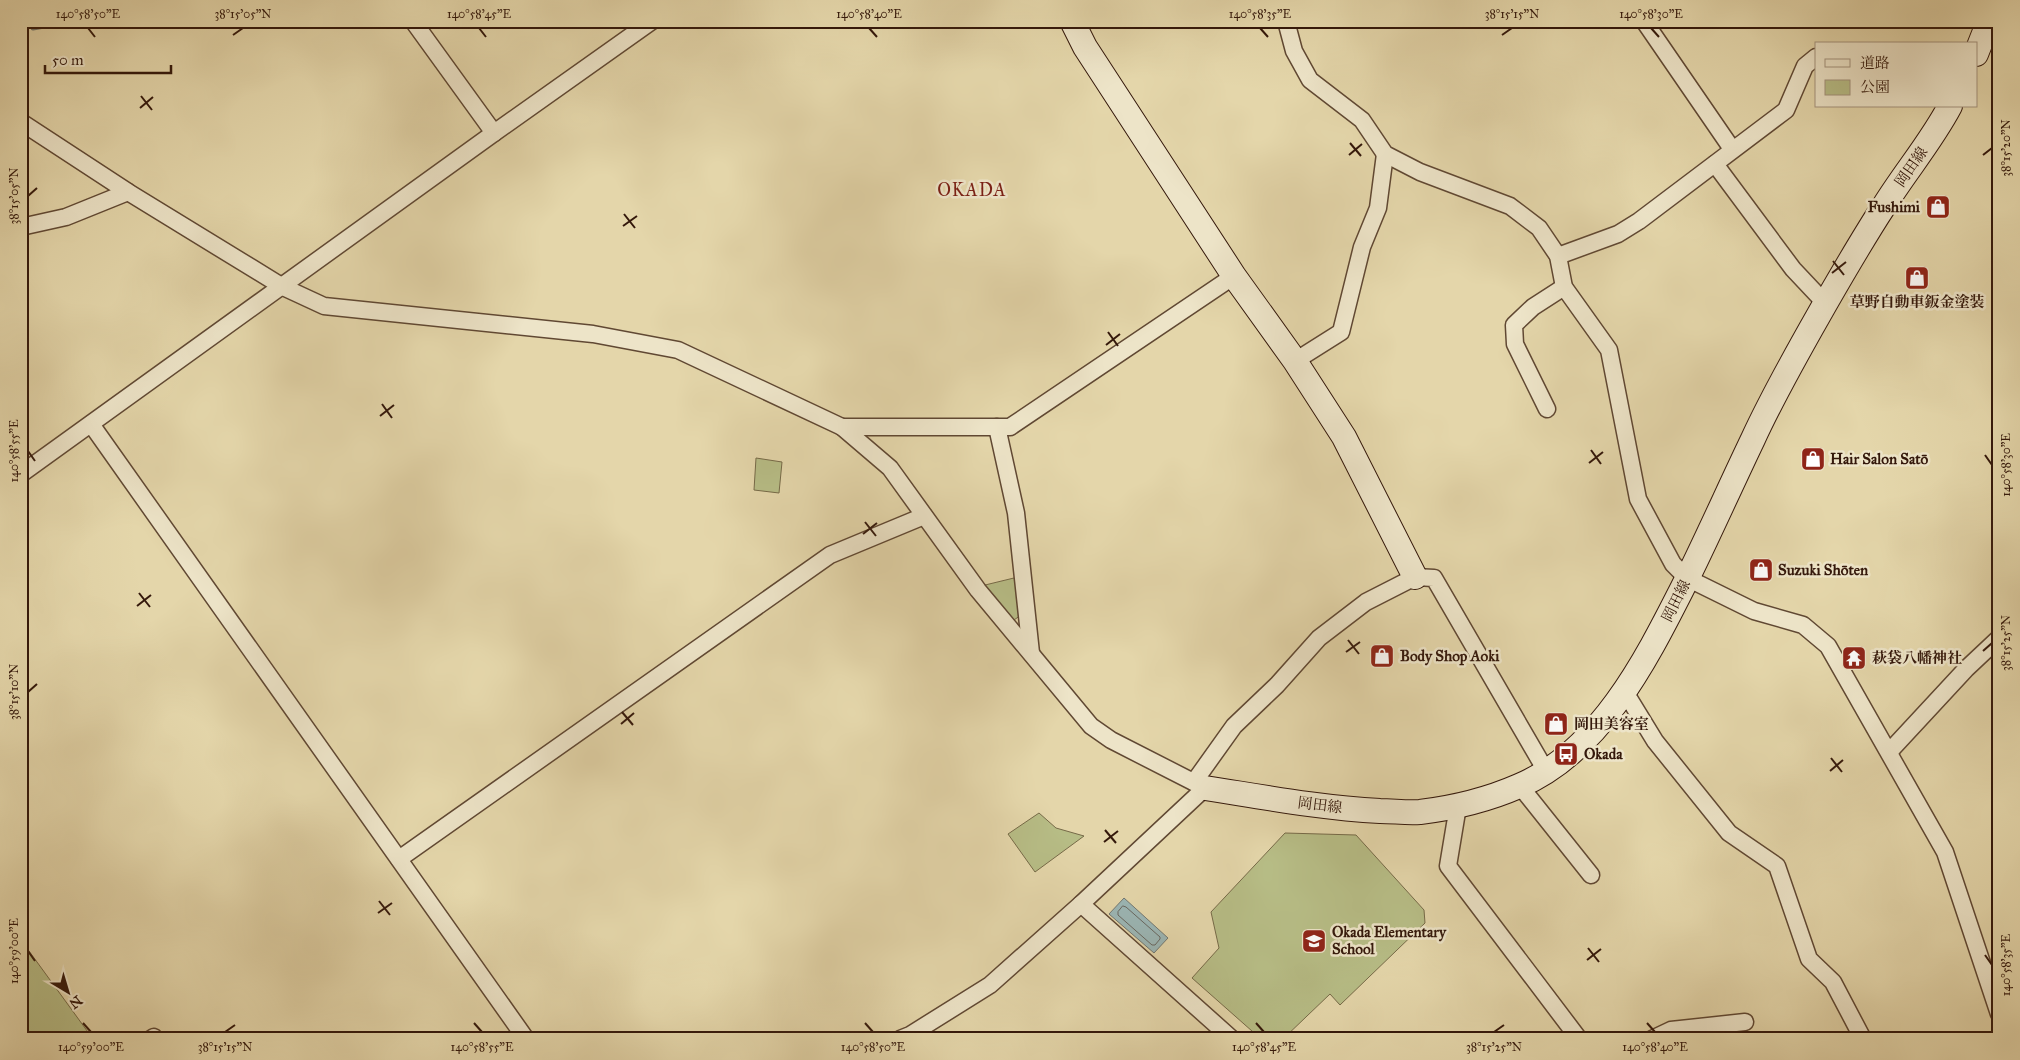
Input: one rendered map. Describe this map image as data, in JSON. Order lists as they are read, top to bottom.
{
  "streets": {
    "street": ["岡田線"]
  },
  "districts": ["OKADA"],
  "places": {
    "shop": [
      "Fushimi",
      "草野自動車鈑金塗装",
      "Hair Salon Satō",
      "Suzuki Shōten",
      "Body Shop Aoki",
      "岡田美容室"
    ],
    "temple": ["萩袋八幡神社"],
    "bus stop": ["Okada"],
    "school or university": ["Okada Elementary School"]
  },
  "legend": ["道路", "公園"],
  "scale_bar": "50 m",
  "north": "bottom right",
  "coordinates": [
    "140°58'50\"E",
    "38°15'05\"N",
    "140°58'45\"E",
    "140°58'40\"E",
    "140°58'35\"E",
    "38°15'15\"N",
    "140°58'30\"E",
    "38°15'20\"N",
    "140°58'55\"E",
    "38°15'25\"N",
    "38°15'10\"N",
    "140°59'00\"E"
  ]
}
